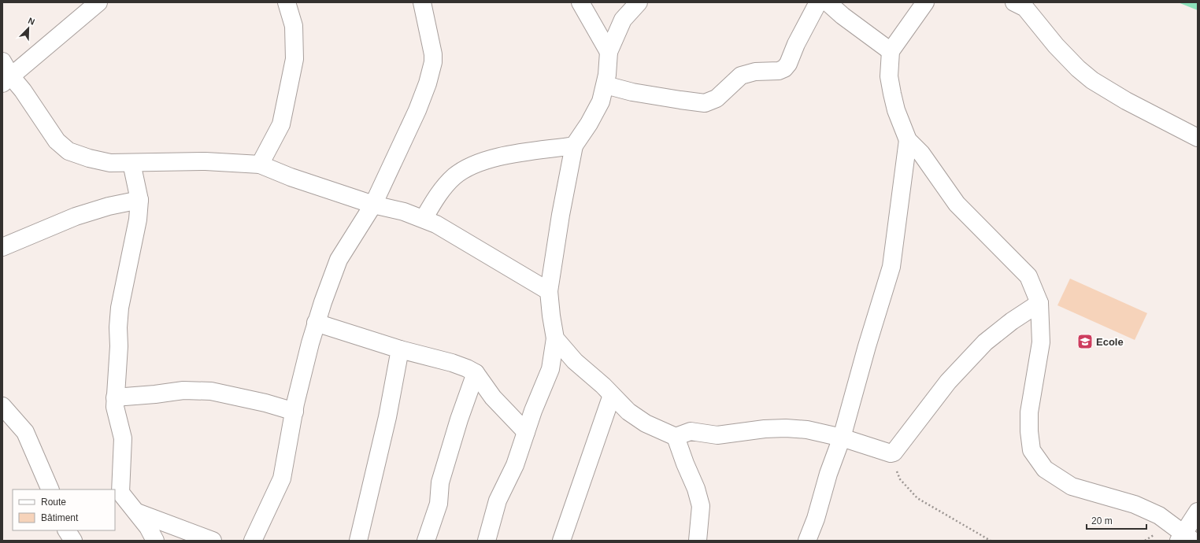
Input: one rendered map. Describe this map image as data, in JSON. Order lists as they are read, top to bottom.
{
  "places": {
    "school or university": ["Ecole"]
  },
  "legend": ["Route", "Bâtiment"],
  "scale_bar": "20 m",
  "north": "top right"
}
